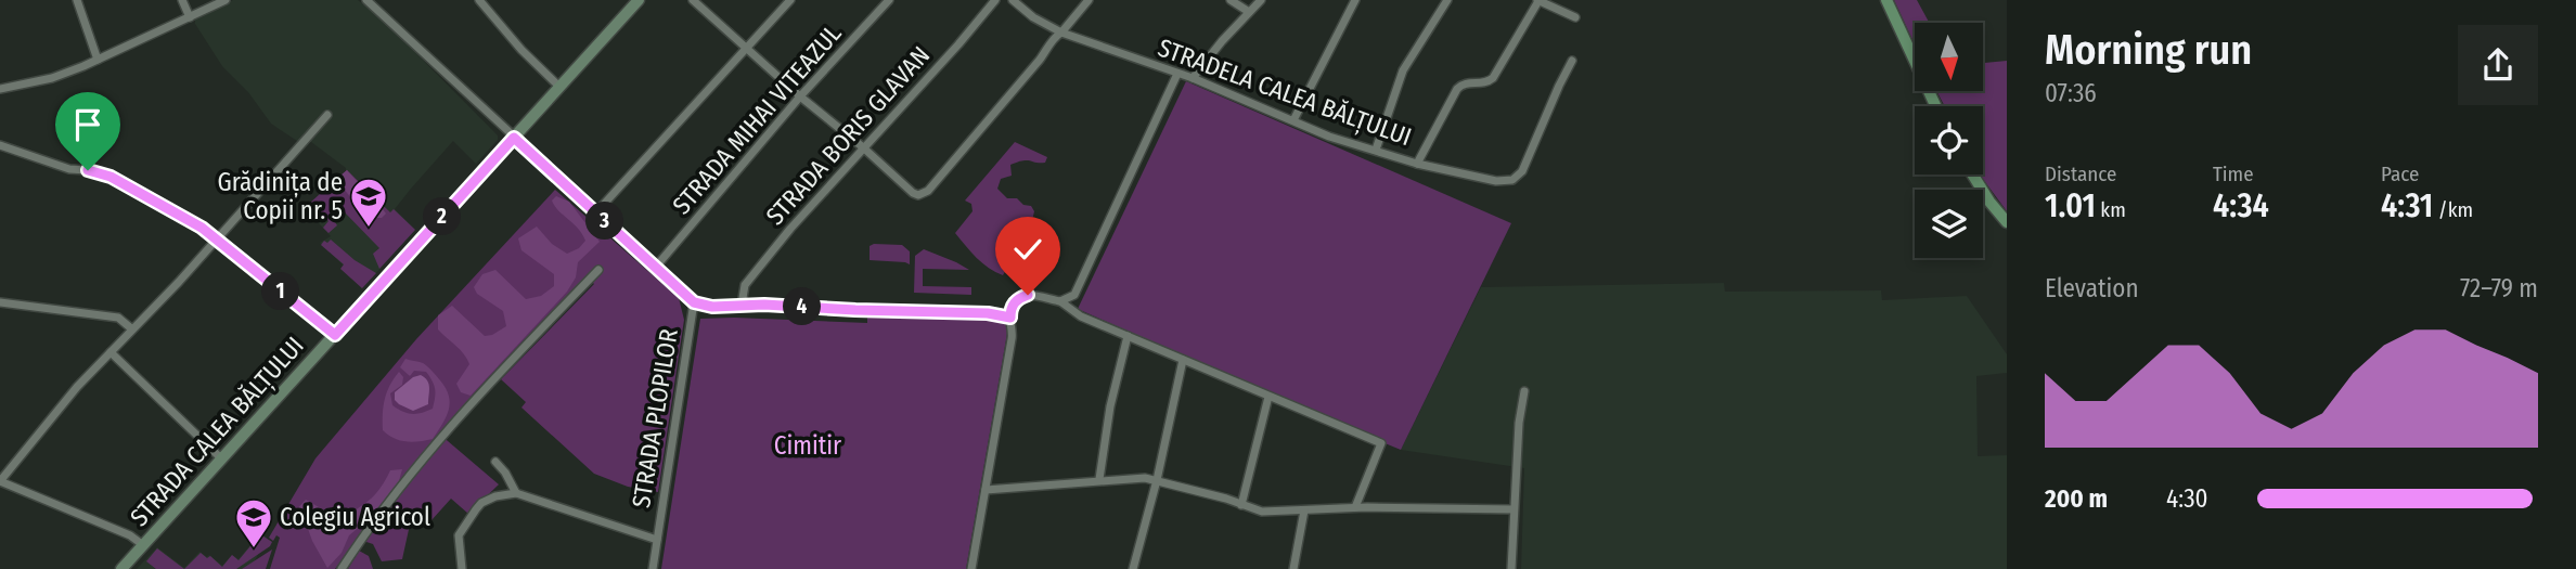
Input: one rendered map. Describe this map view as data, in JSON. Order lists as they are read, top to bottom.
{
  "streets": {
    "main road": ["STRADA CALEA BĂLȚULUI"],
    "street": [
      "STRADELA CALEA BĂLȚULUI",
      "STRADA MIHAI VITEAZUL",
      "STRADA BORIS GLAVAN",
      "STRADA PLOPILOR"
    ]
  },
  "parks": ["Cimitir"],
  "places": {
    "school or university": ["Grădinița de Copii nr. 5", "Colegiu Agricol"]
  },
  "north": "bottom",
  "page": {
    "heading": ["Morning run", "07:36"],
    "stats": [
      ["Distance", "1.01 km"],
      ["Time", "4:34"],
      ["Pace", "4:31 /km"]
    ],
    "pins": [
      "2",
      "3",
      "1",
      "4"
    ],
    "chart": ["Elevation", "72–79 m"],
    "list": [
      {
        "name": "200 m",
        "note": "4:30"
      }
    ]
  }
}
